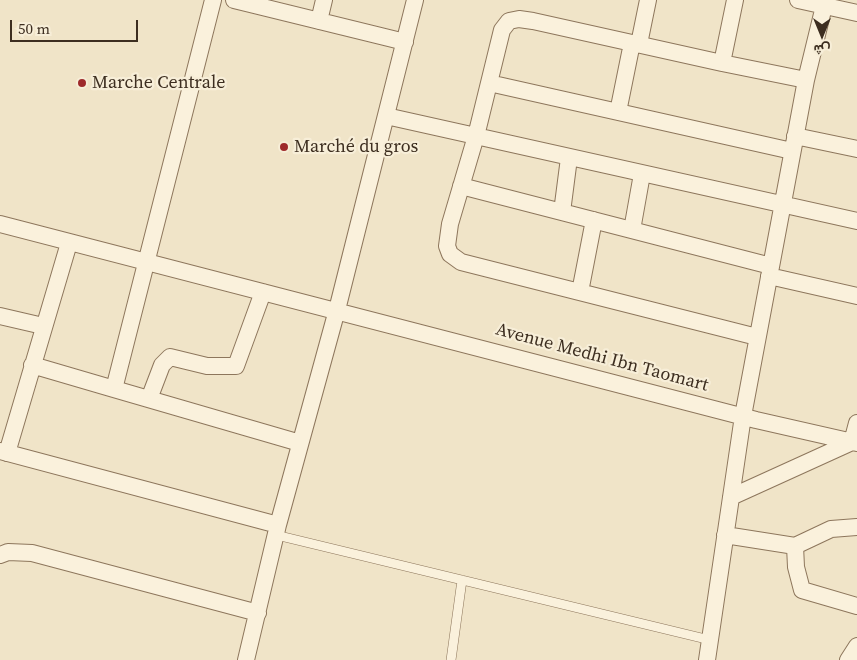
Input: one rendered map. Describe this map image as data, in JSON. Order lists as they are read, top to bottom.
{
  "streets": {
    "street": ["Avenue Medhi Ibn Taomart"]
  },
  "places": ["Marche Centrale", "Marché du gros"],
  "scale_bar": "50 m",
  "north": "bottom"
}
